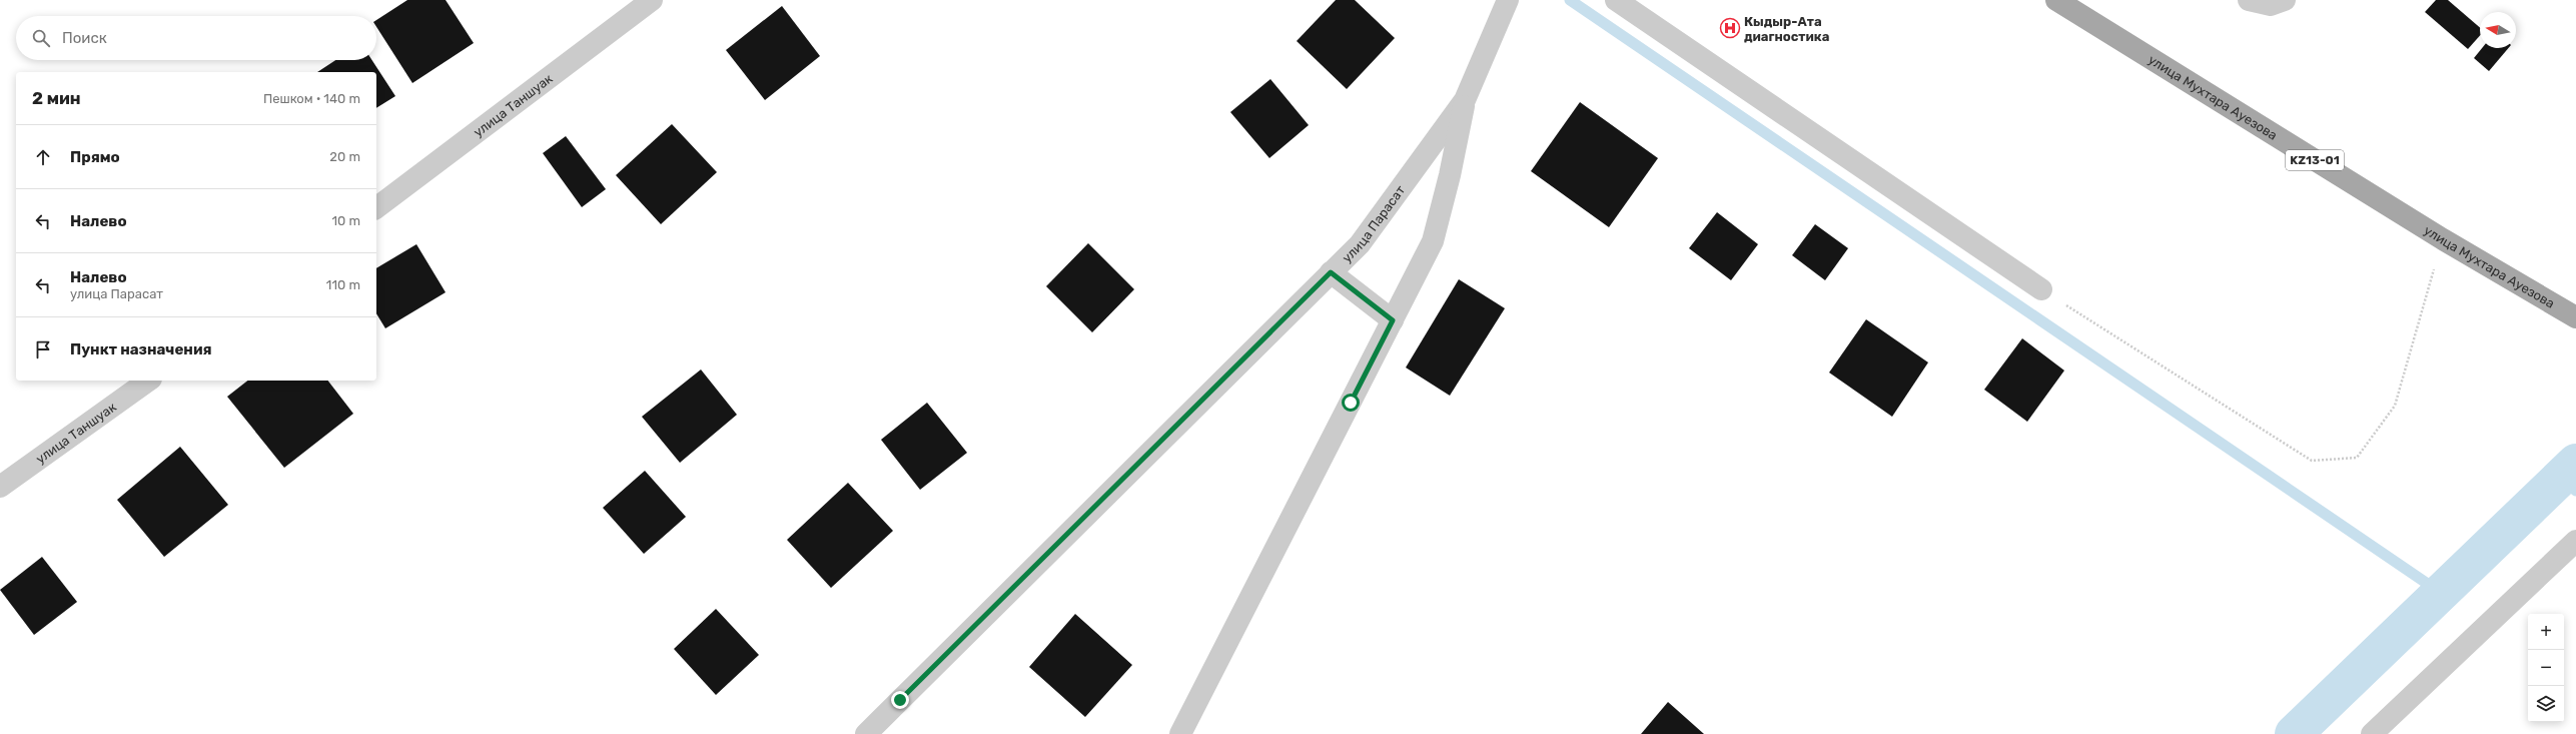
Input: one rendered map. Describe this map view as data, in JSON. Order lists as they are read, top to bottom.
{
  "streets": {
    "main road": ["улица Мухтара Ауезова", "KZ13-01"],
    "street": ["улица Таншуак", "улица Парасат"]
  },
  "places": {
    "hospital": ["Кыдыр-Ата диагностика"]
  },
  "north": "left",
  "page": {
    "search": "Поиск",
    "heading": ["2 мин", "Пешком · 140 m"],
    "list": [
      ["Прямо", "20 m"],
      ["Налево", "10 m"],
      ["Налево", "улица Парасат", "110 m"],
      "Пункт назначения"
    ],
    "map_buttons": ["+", "−"]
  }
}
